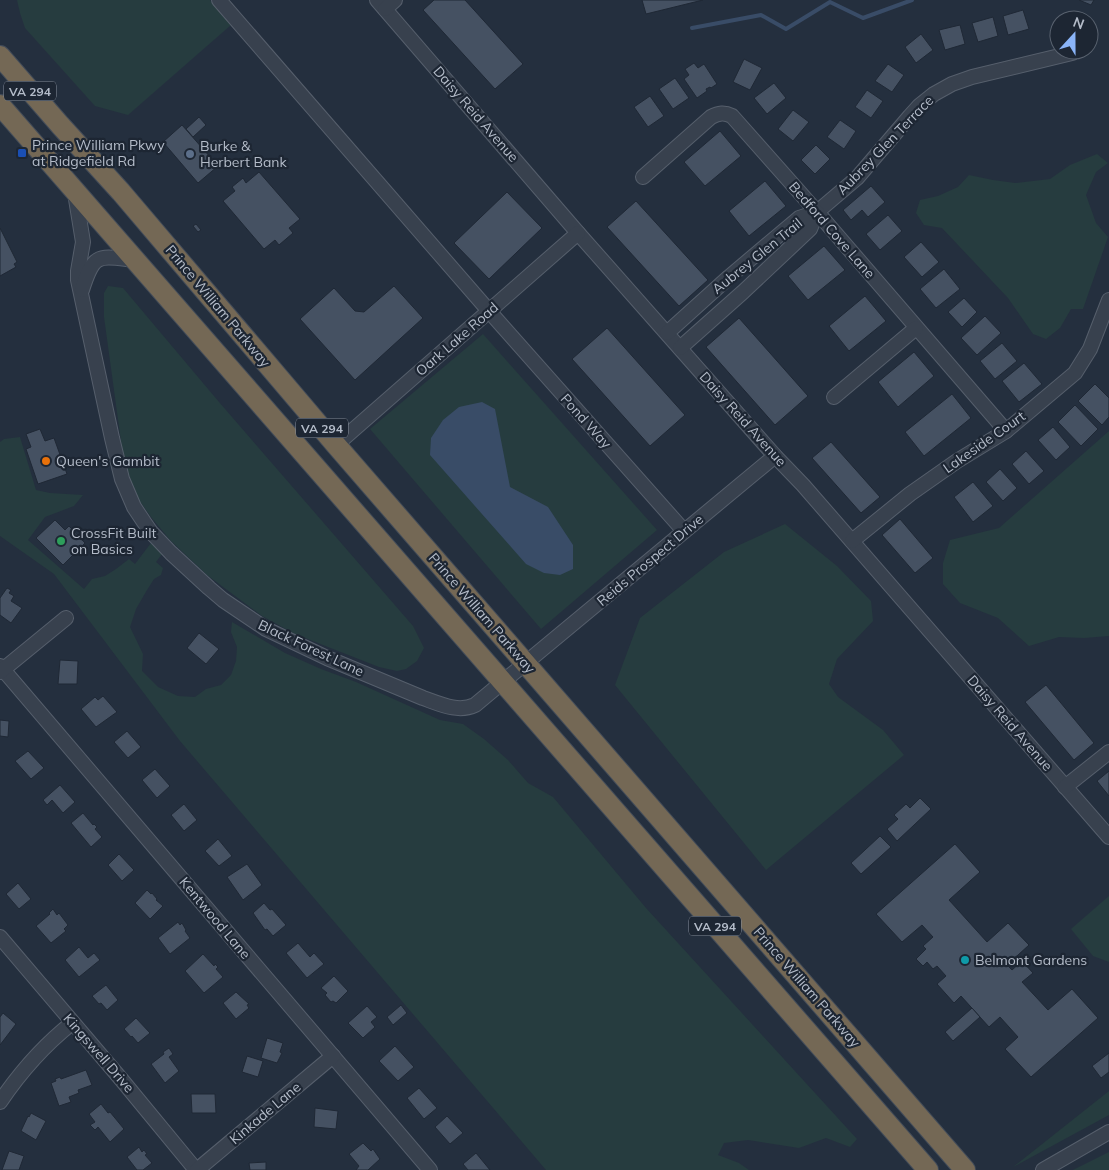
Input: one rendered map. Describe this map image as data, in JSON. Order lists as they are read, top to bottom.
{
  "streets": {
    "highway": ["VA 294", "Prince William Parkway"],
    "street": [
      "Daisy Reid Avenue",
      "Aubrey Glen Terrace",
      "Bedford Cove Lane",
      "Aubrey Glen Trail",
      "Oark Lake Road",
      "Pond Way",
      "Lakeside Court",
      "Reids Prospect Drive",
      "Black Forest Lane",
      "Kentwood Lane",
      "Kingswell Drive",
      "Kinkade Lane"
    ]
  },
  "crossings": [
    ["Daisy Reid Avenue", "Aubrey Glen Trail"],
    ["Daisy Reid Avenue", "Oark Lake Road"],
    ["Daisy Reid Avenue", "Lakeside Court"],
    ["Daisy Reid Avenue", "Reids Prospect Drive"],
    ["Aubrey Glen Terrace", "Bedford Cove Lane"],
    ["Aubrey Glen Terrace", "Aubrey Glen Trail"],
    ["Bedford Cove Lane", "Aubrey Glen Trail"],
    ["Bedford Cove Lane", "Lakeside Court"],
    ["Prince William Parkway", "Oark Lake Road"],
    ["Prince William Parkway", "Reids Prospect Drive"],
    ["Prince William Parkway", "Black Forest Lane"],
    ["Oark Lake Road", "Pond Way"],
    ["Pond Way", "Reids Prospect Drive"],
    ["Reids Prospect Drive", "Black Forest Lane"],
    ["Kentwood Lane", "Kinkade Lane"],
    ["Kingswell Drive", "Kinkade Lane"]
  ],
  "places": {
    "transit": ["Prince William Pkwy at Ridgefield Rd"],
    "other": [
      "Burke & Herbert Bank",
      "Queen's Gambit",
      "CrossFit Built on Basics",
      "Belmont Gardens"
    ]
  },
  "north": "top"
}
